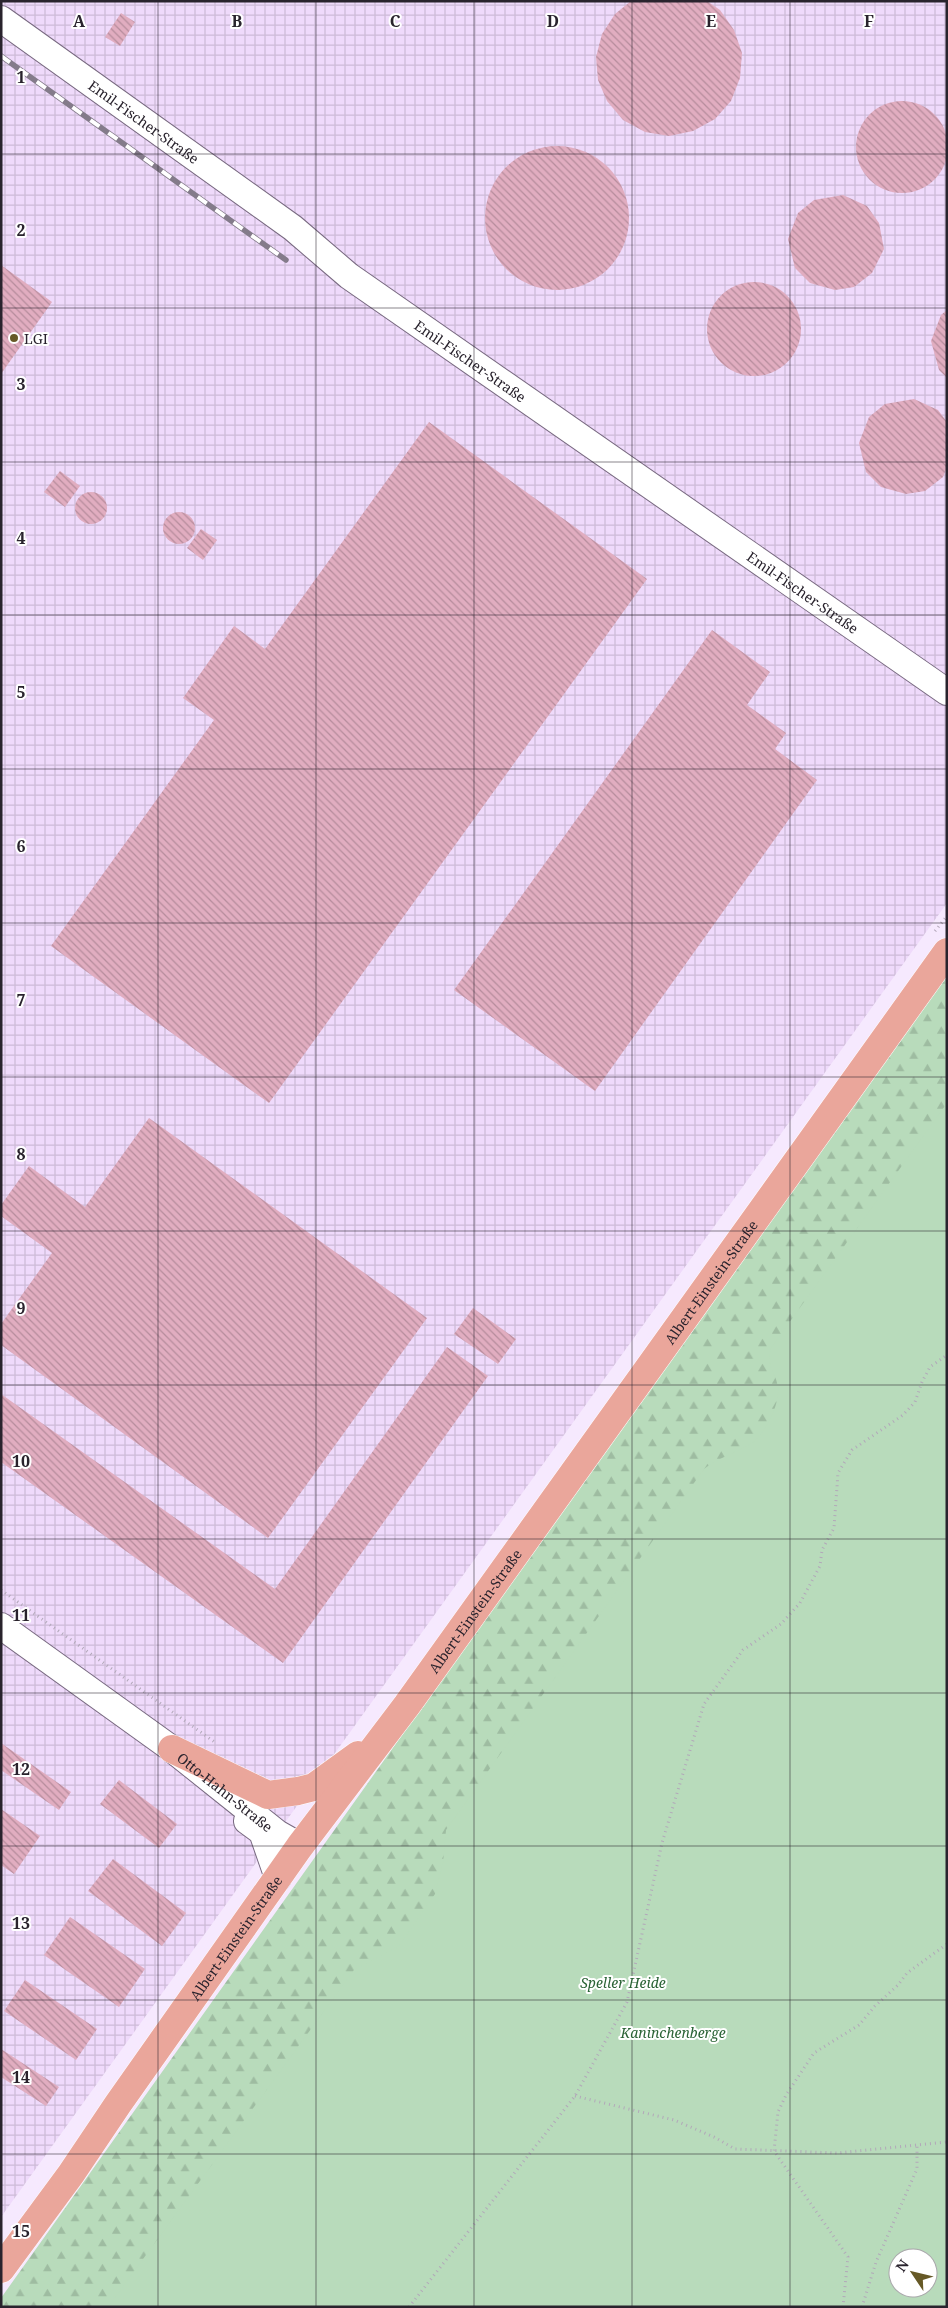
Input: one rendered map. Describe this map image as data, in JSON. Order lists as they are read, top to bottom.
{
  "streets": {
    "main road": ["Albert-Einstein-Straße"],
    "street": ["Emil-Fischer-Straße", "Otto-Hahn-Straße"]
  },
  "crossings": [
    ["Albert-Einstein-Straße", "Otto-Hahn-Straße"]
  ],
  "parks": ["Speller Heide", "Kaninchenberge"],
  "places": ["LGI"],
  "north": "top left",
  "grid": {
    "columns": [
      "A",
      "B",
      "C",
      "D",
      "E",
      "F"
    ],
    "rows": [
      "1",
      "2",
      "3",
      "4",
      "5",
      "6",
      "7",
      "8",
      "9",
      "10",
      "11",
      "12",
      "13",
      "14",
      "15"
    ]
  }
}
